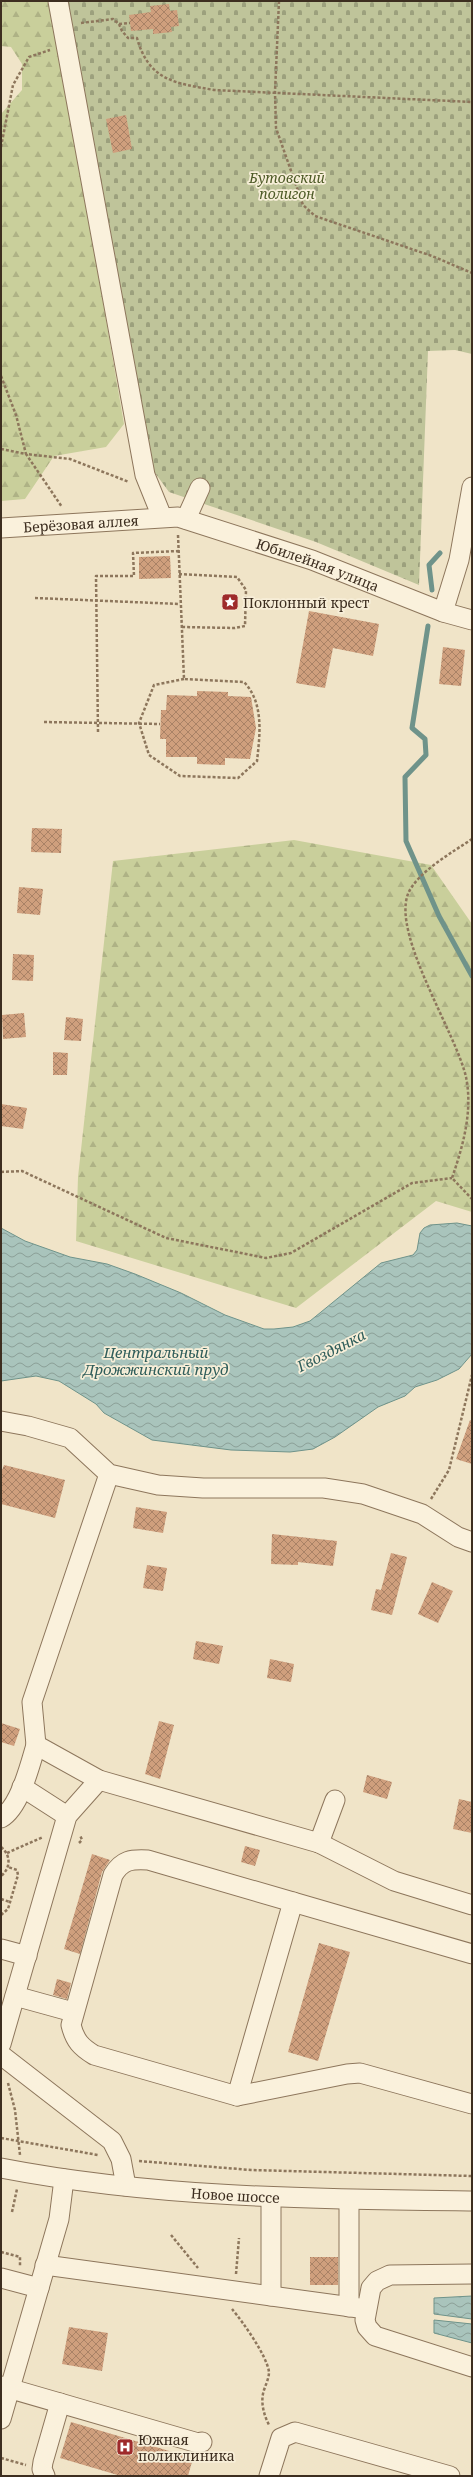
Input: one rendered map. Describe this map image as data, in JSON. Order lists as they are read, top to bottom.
{
  "streets": {
    "street": ["Берёзовая аллея", "Юбилейная улица", "Новое шоссе"]
  },
  "crossings": [
    ["Берёзовая аллея", "Юбилейная улица"]
  ],
  "water": ["Гвоздянка", "Центральный Дрожжинский пруд"],
  "parks": ["Бутовский полигон"],
  "places": {
    "place": ["Поклонный крест"],
    "hospital": ["Южная поликлиника"]
  }
}
